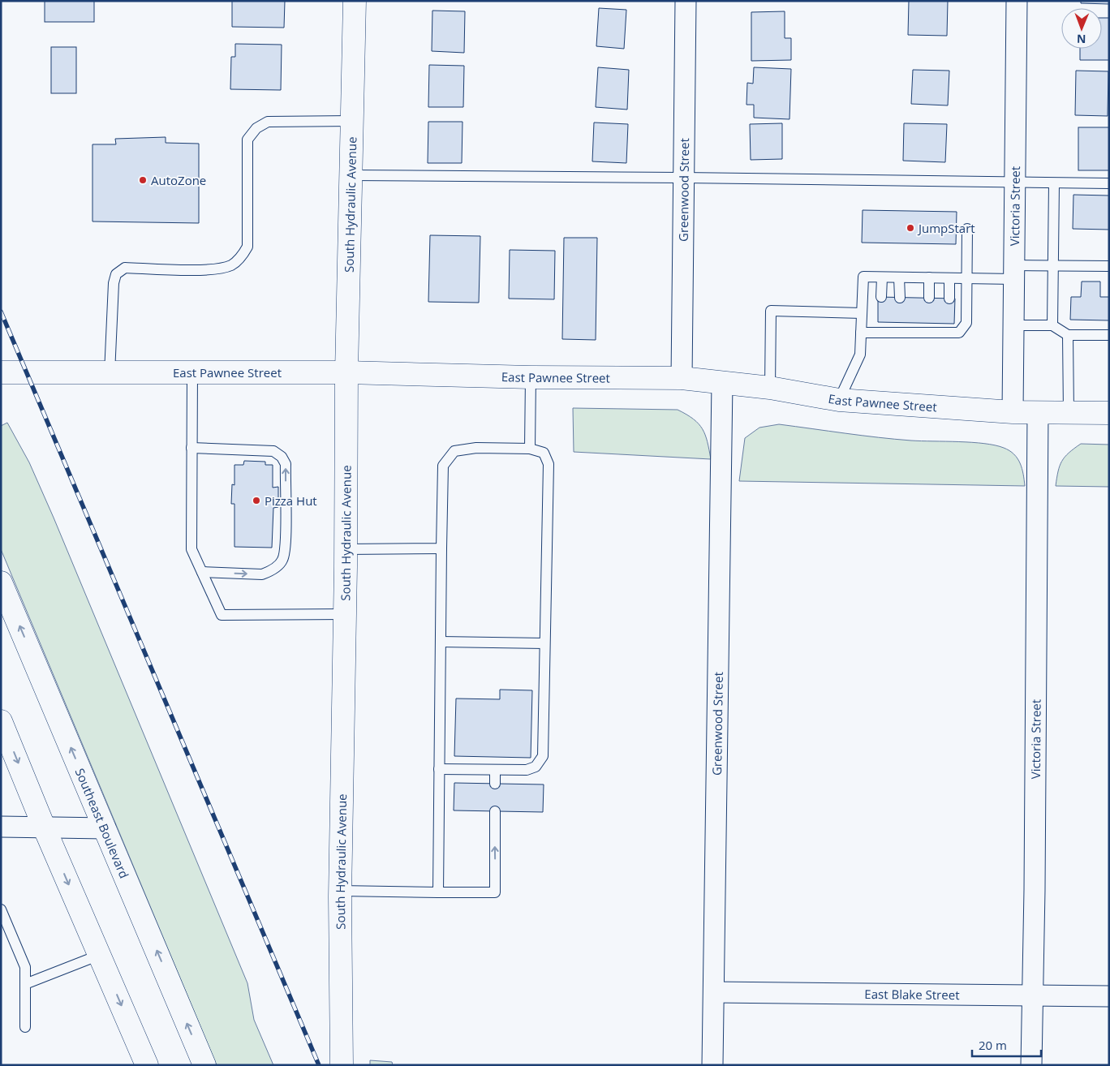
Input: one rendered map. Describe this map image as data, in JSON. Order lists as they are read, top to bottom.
{
  "streets": {
    "main road": ["South Hydraulic Avenue", "East Pawnee Street", "Southeast Boulevard"],
    "street": ["Greenwood Street", "Victoria Street", "East Blake Street"]
  },
  "crossings": [
    ["Greenwood Street", "East Pawnee Street"],
    ["Greenwood Street", "East Blake Street"],
    ["South Hydraulic Avenue", "East Pawnee Street"],
    ["Victoria Street", "East Pawnee Street"],
    ["Victoria Street", "East Blake Street"]
  ],
  "places": ["AutoZone", "JumpStart", "Pizza Hut"],
  "scale_bar": "20 m",
  "north": "bottom"
}
